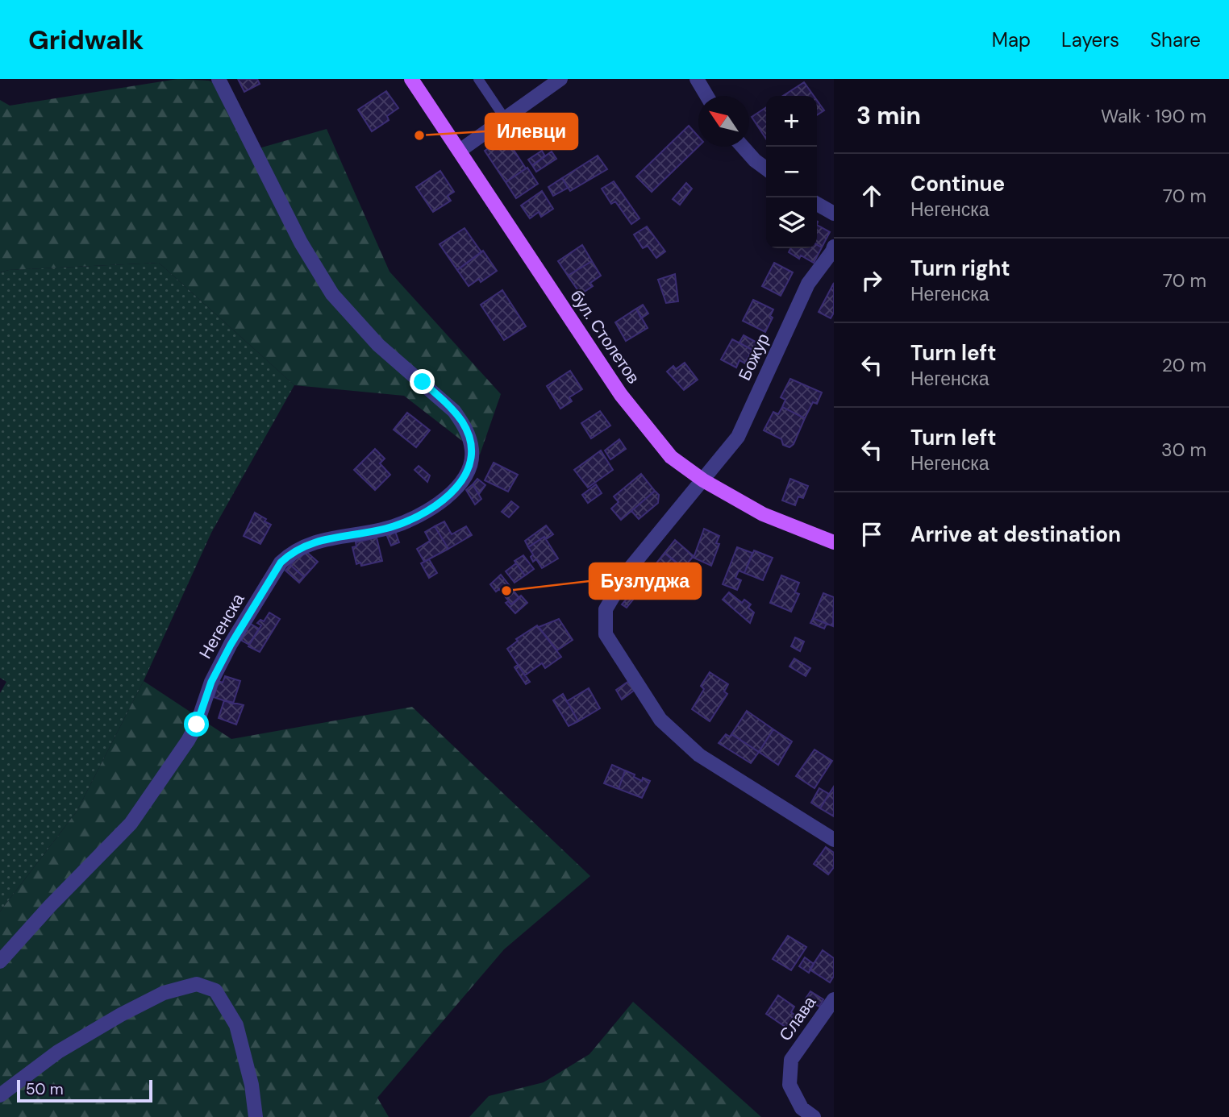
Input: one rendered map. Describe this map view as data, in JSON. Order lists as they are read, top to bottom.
{
  "streets": {
    "main road": ["бул. Столетов"],
    "street": ["Божур", "Негенска", "Слава"]
  },
  "crossings": [
    ["бул. Столетов", "Божур"]
  ],
  "places": ["Илевци", "Бузлуджа"],
  "scale_bar": "50 m",
  "north": "top left",
  "page": {
    "header": "Gridwalk",
    "nav": ["Map", "Layers", "Share"],
    "heading": ["3 min", "Walk · 190 m"],
    "map_buttons": ["+", "−"],
    "list": [
      ["Continue", "Негенска", "70 m"],
      ["Turn right", "Негенска", "70 m"],
      ["Turn left", "Негенска", "20 m"],
      ["Turn left", "Негенска", "30 m"],
      "Arrive at destination"
    ],
    "scale": "50 m"
  }
}
